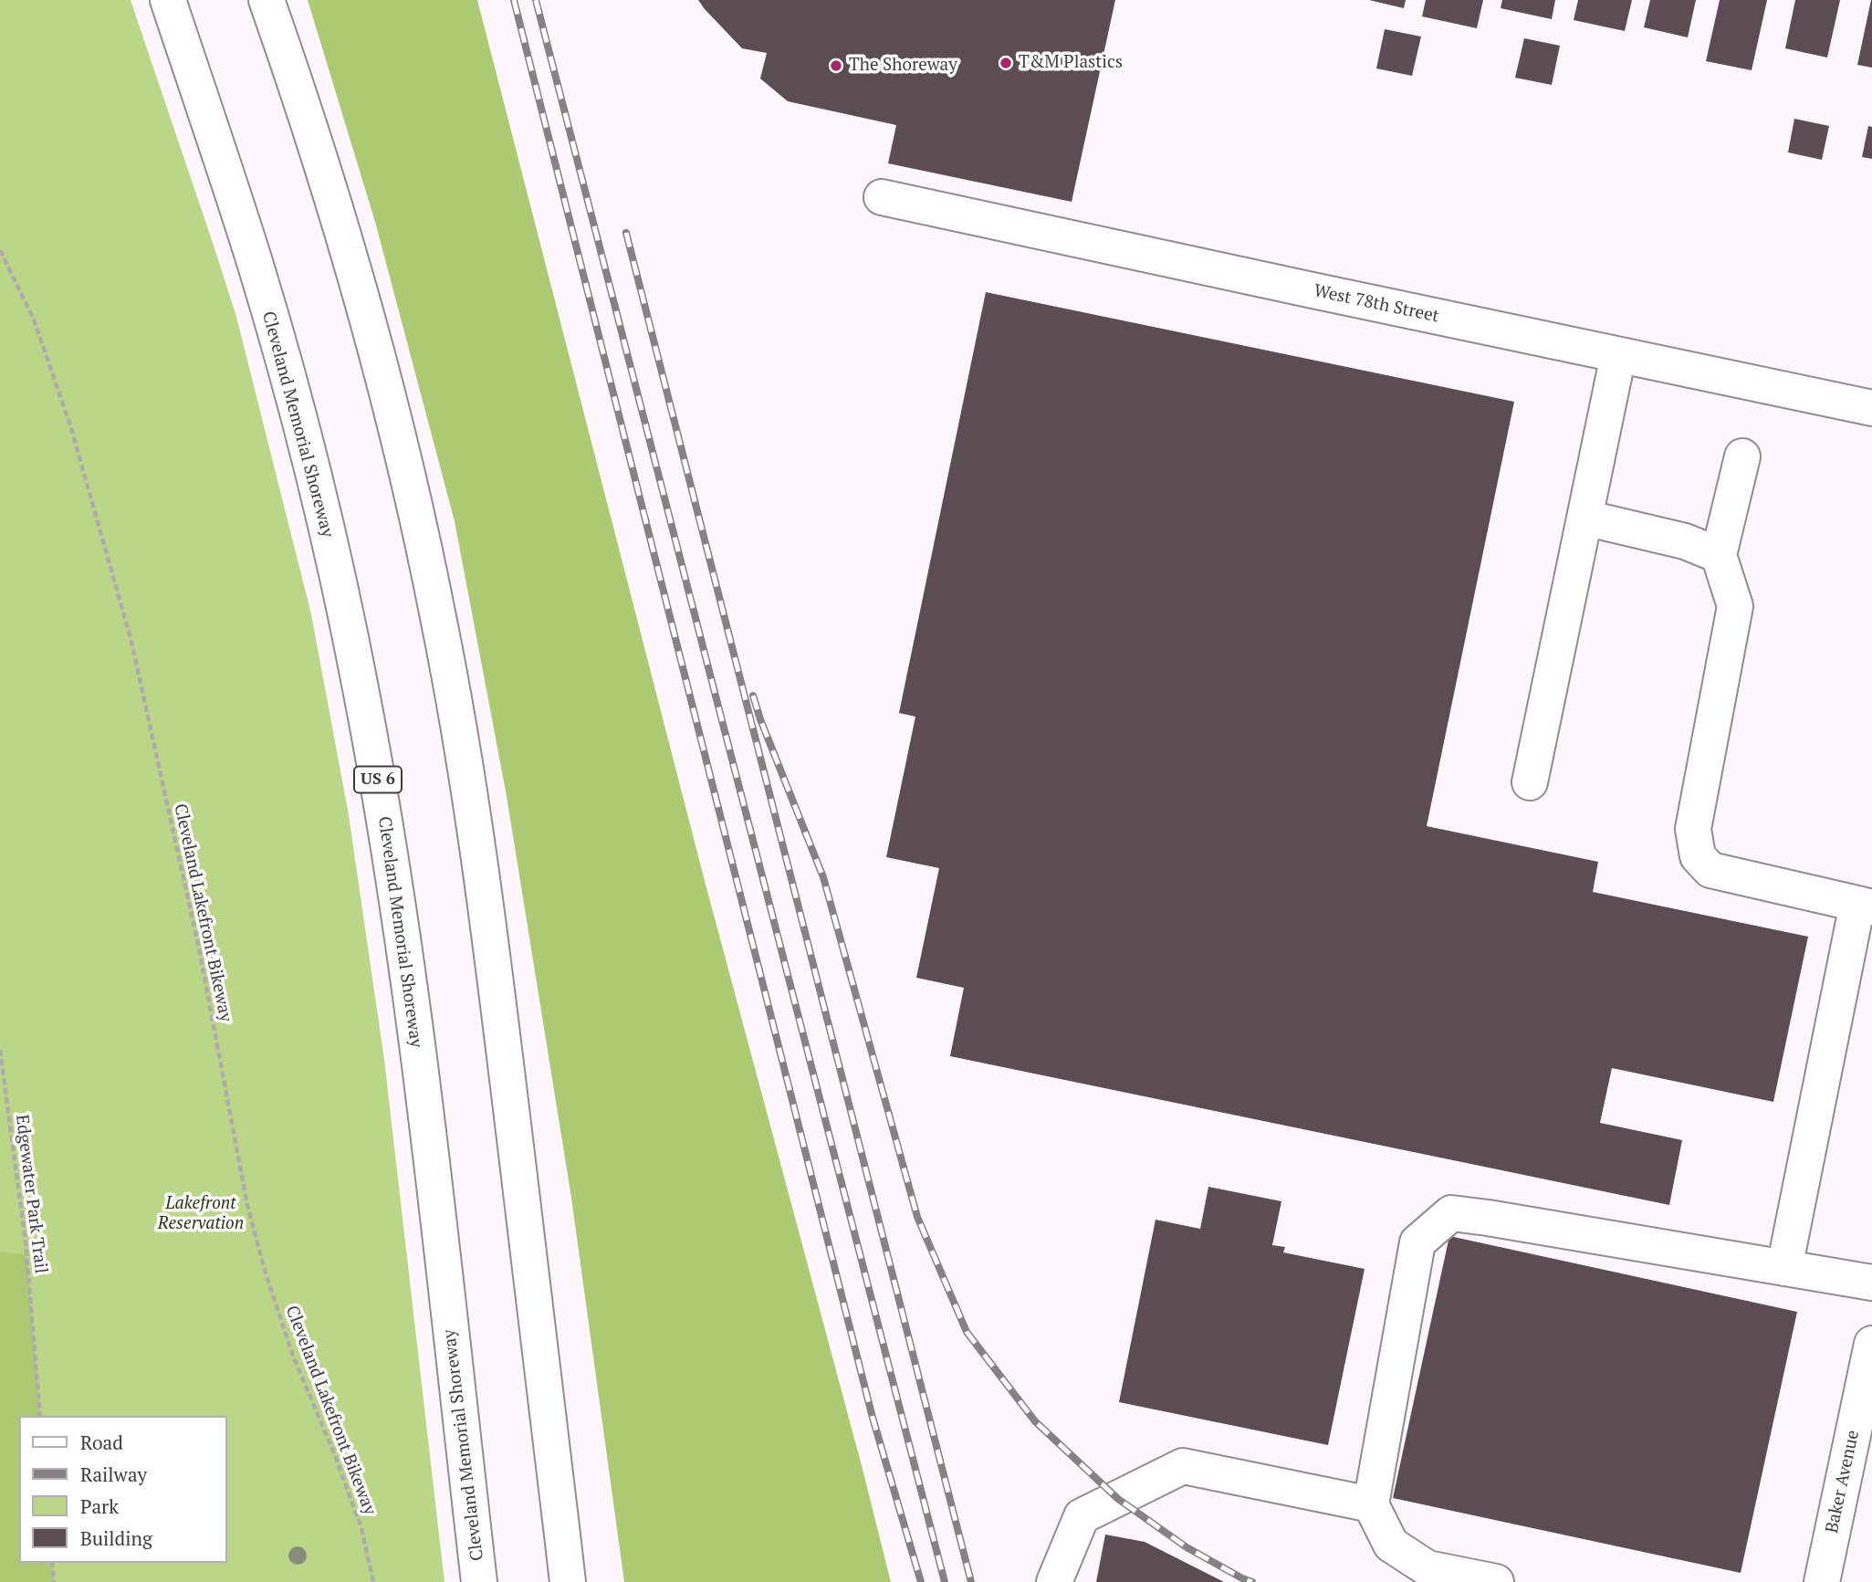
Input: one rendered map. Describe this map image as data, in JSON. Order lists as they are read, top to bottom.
{
  "streets": {
    "main road": [
      "West 78th Street",
      "Cleveland Memorial Shoreway",
      "US 6",
      "Baker Avenue"
    ],
    "path": ["Cleveland Lakefront Bikeway", "Edgewater Park Trail"]
  },
  "parks": ["Lakefront Reservation"],
  "places": ["T&M Plastics", "The Shoreway"],
  "legend": [
    "Road",
    "Railway",
    "Park",
    "Building"
  ]
}
